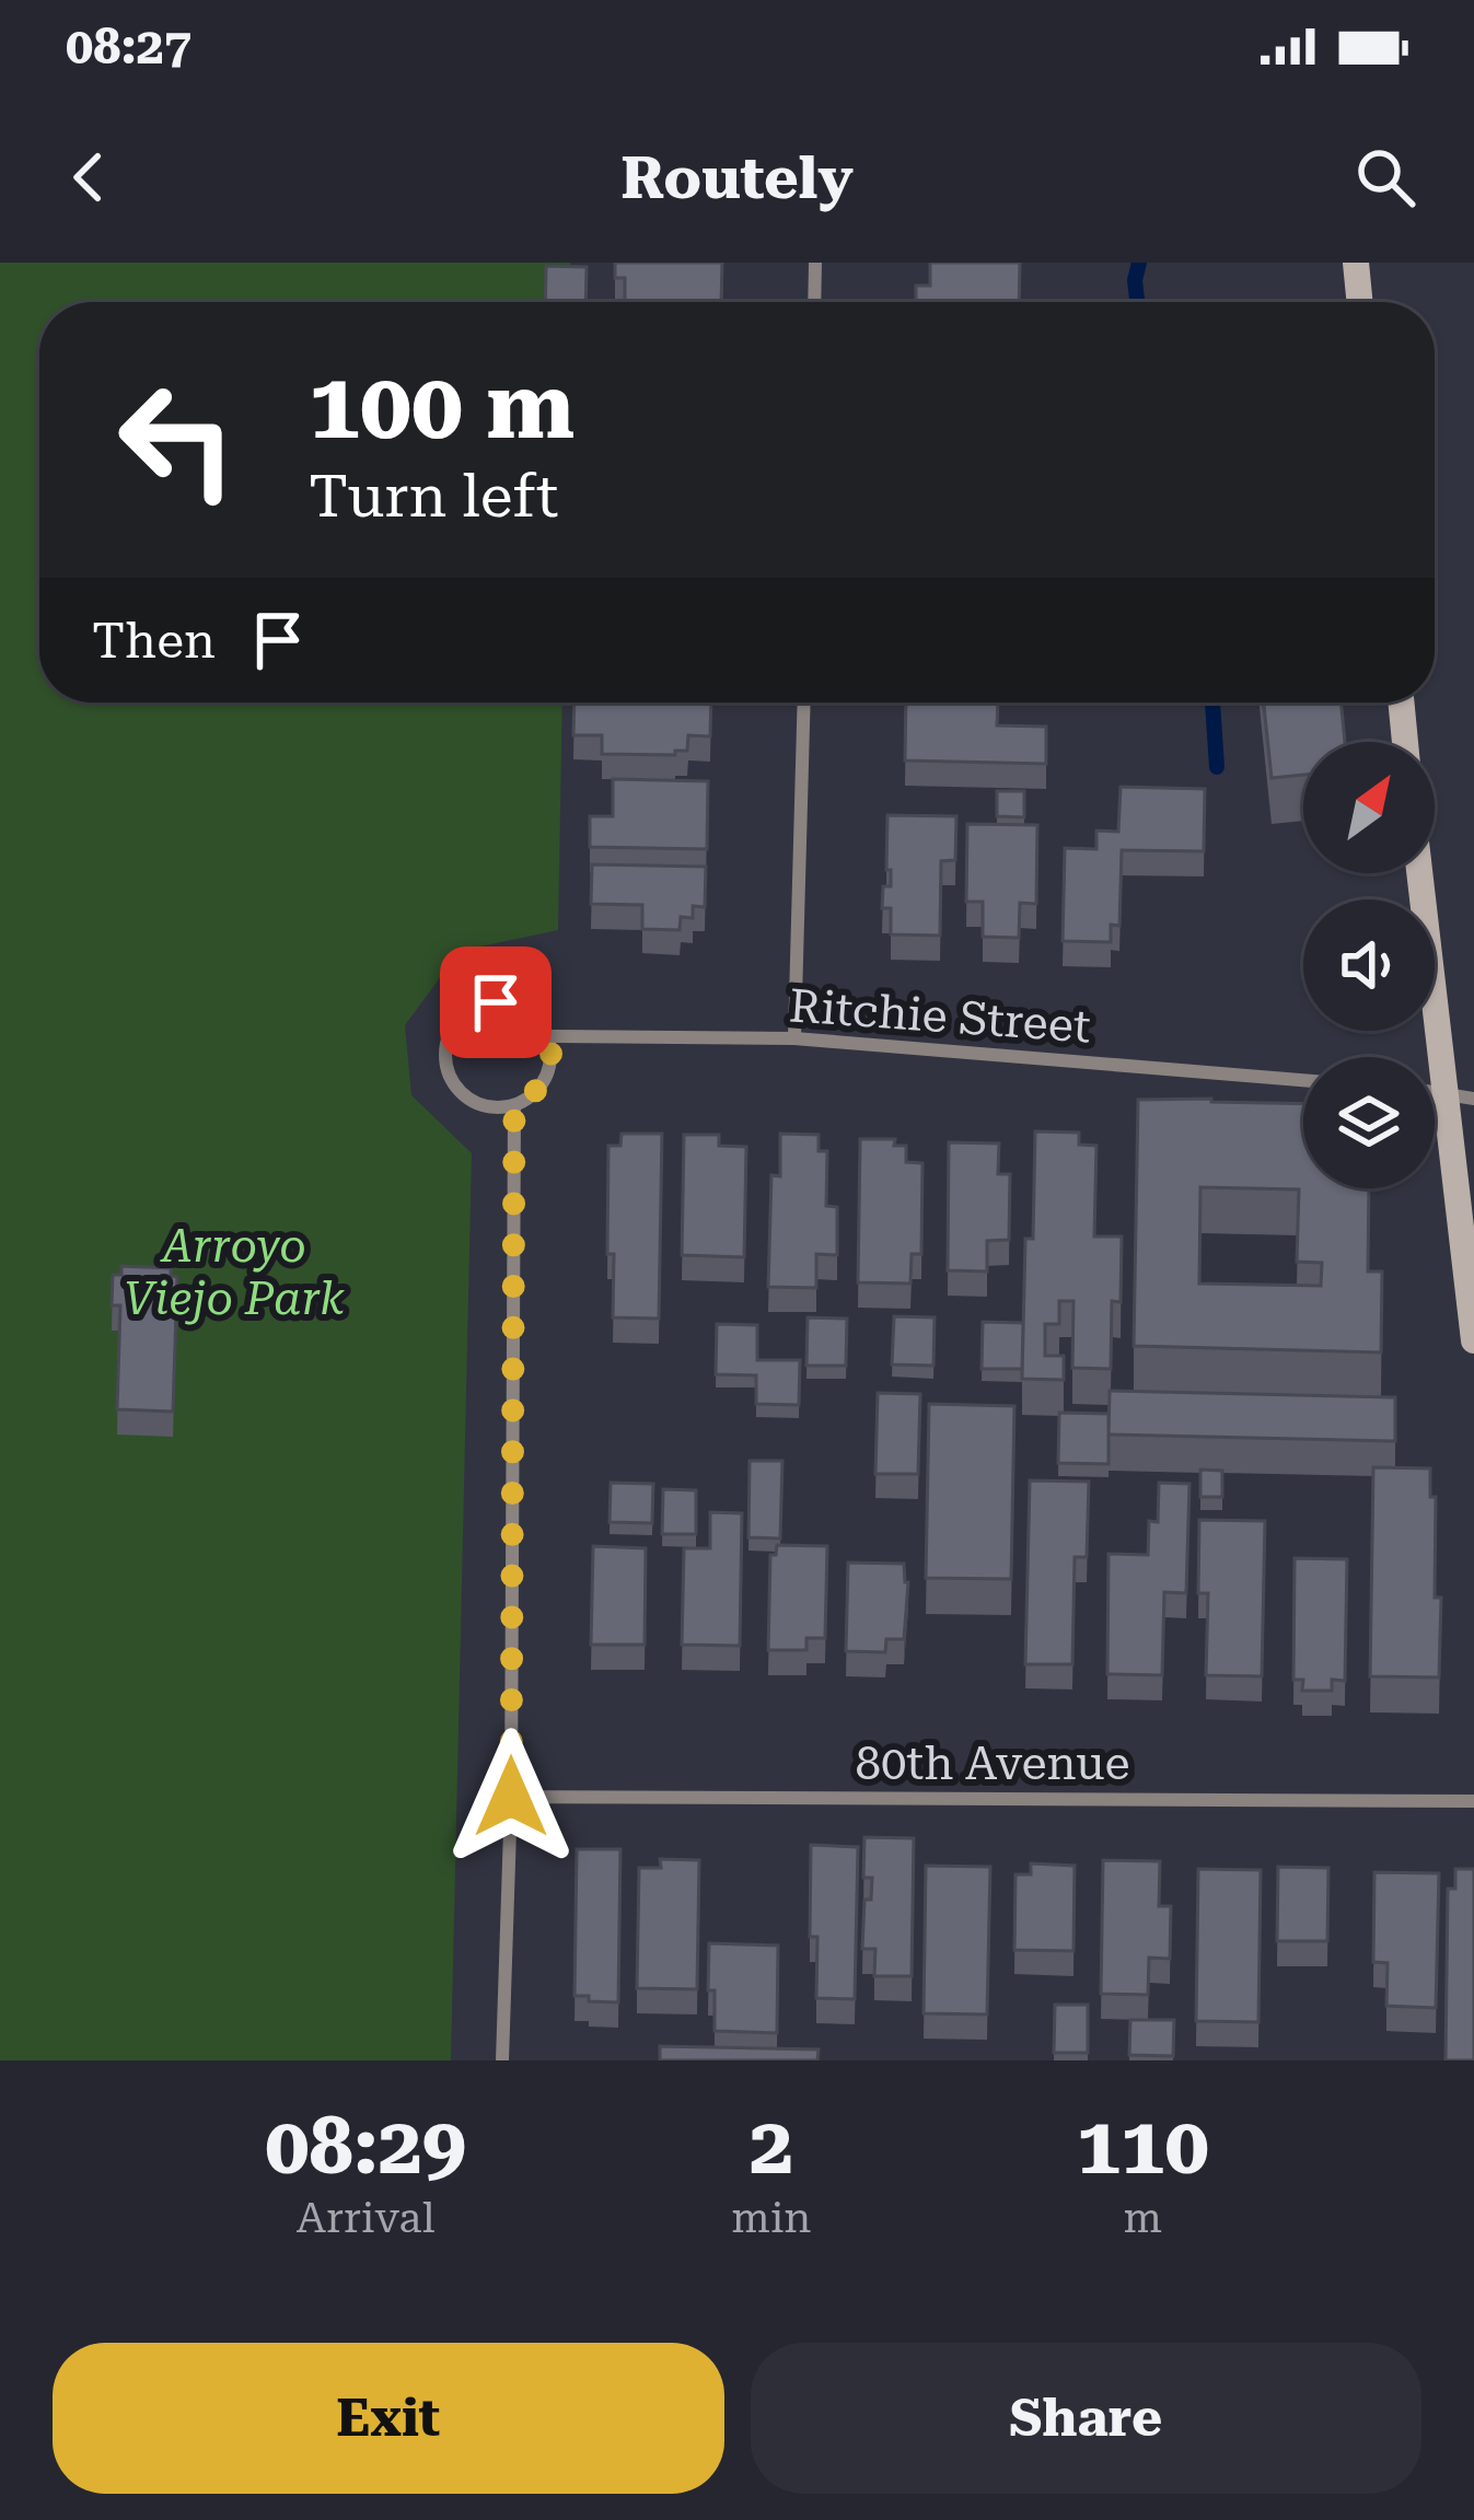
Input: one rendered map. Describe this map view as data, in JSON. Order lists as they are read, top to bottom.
{
  "streets": {
    "street": ["Ritchie Street", "80th Avenue"]
  },
  "parks": ["Arroyo Viejo Park"],
  "north": "top right",
  "page": {
    "status": "08:27",
    "header": "Routely",
    "turn": ["100 m", "Turn left"],
    "then": "Then",
    "eta": [
      "08:29",
      "Arrival",
      "2",
      "min",
      "110",
      "m"
    ],
    "buttons": ["Exit", "Share"]
  }
}
